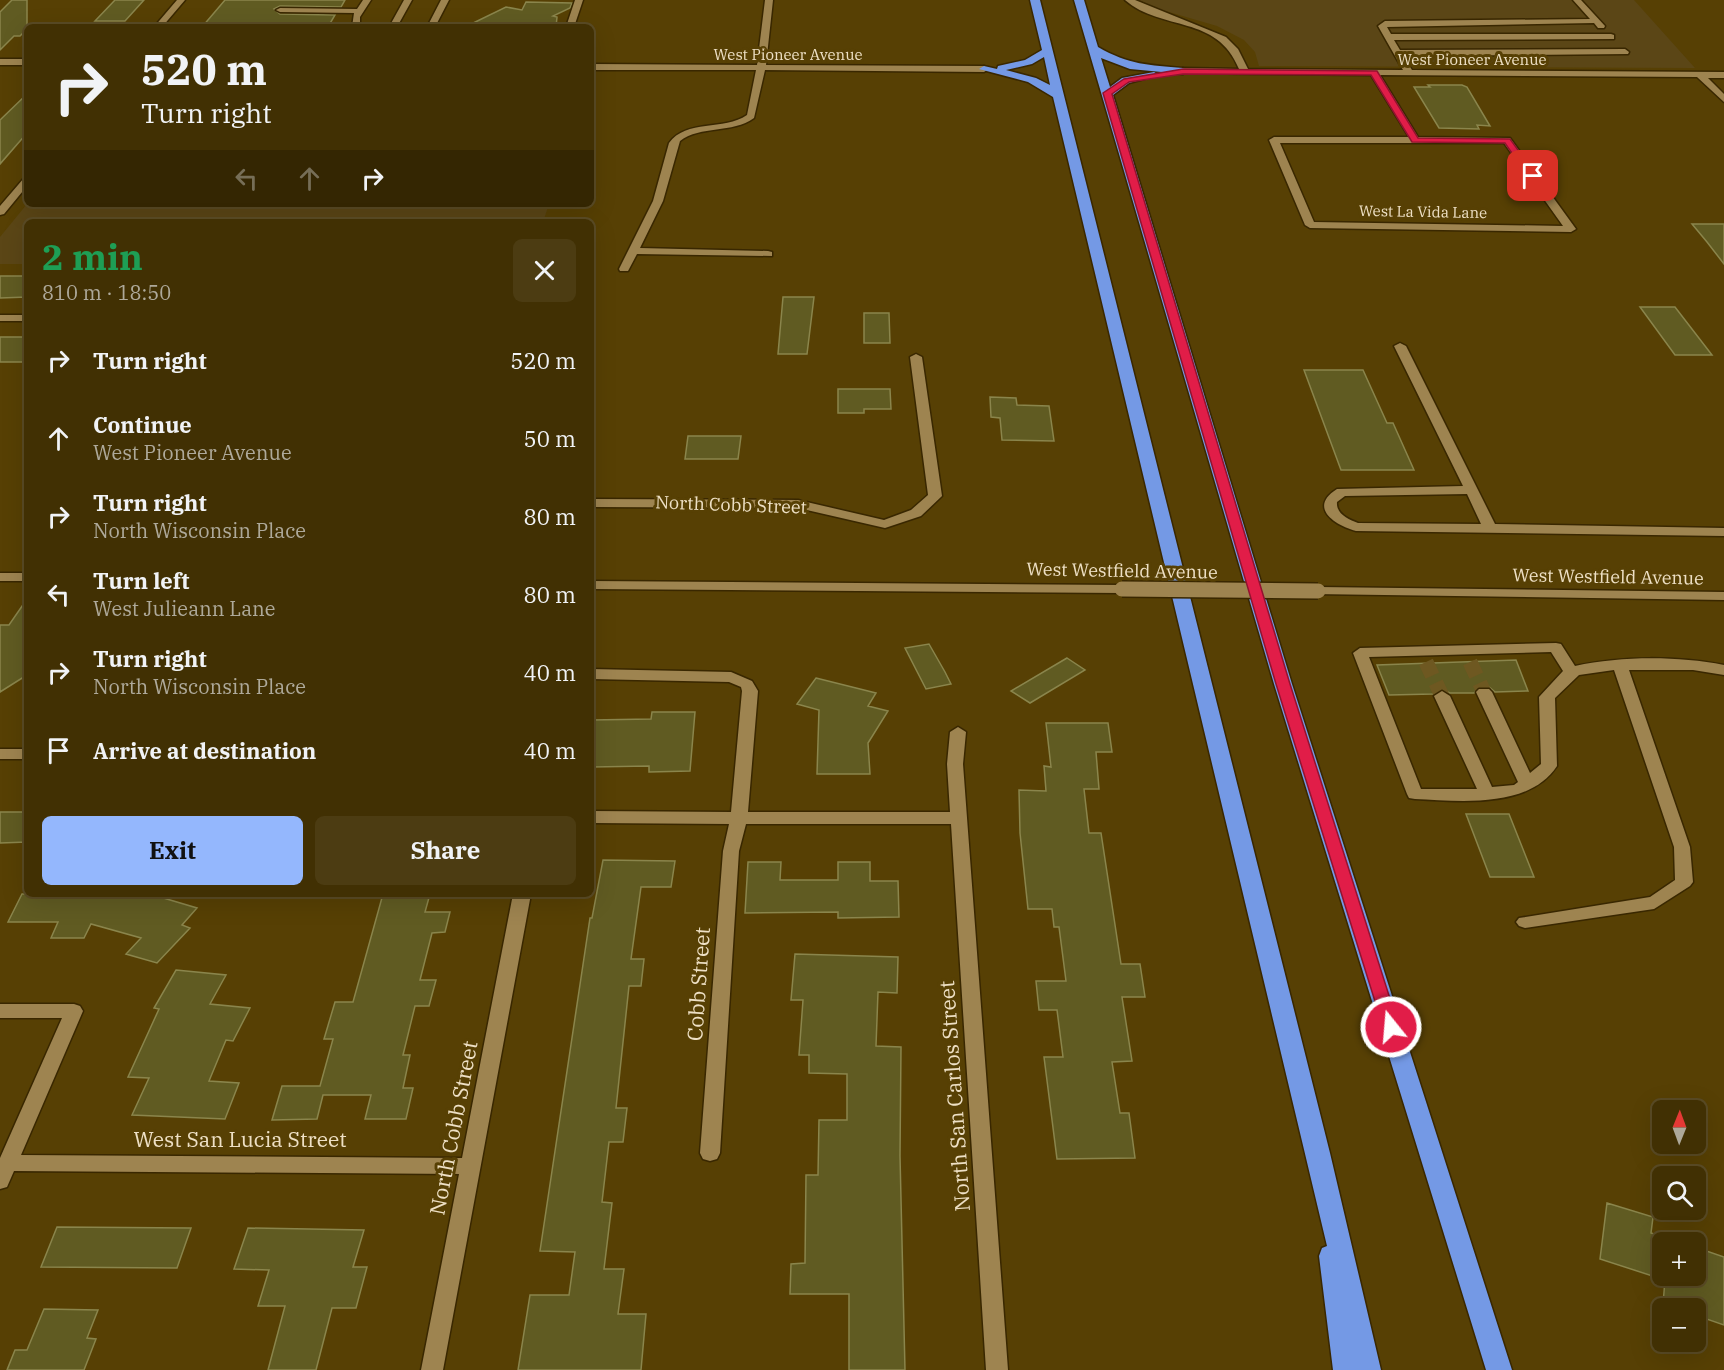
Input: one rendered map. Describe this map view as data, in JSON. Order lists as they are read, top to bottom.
{
  "streets": {
    "street": [
      "West Pioneer Avenue",
      "West La Vida Lane",
      "North Cobb Street",
      "West Westfield Avenue",
      "Cobb Street",
      "North San Carlos Street",
      "West San Lucia Street"
    ]
  },
  "crossings": [
    ["North Cobb Street", "West San Lucia Street"]
  ],
  "north": "top",
  "page": {
    "turn": ["520 m", "Turn right"],
    "heading": ["2 min", "810 m · 18:50"],
    "list": [
      {
        "name": "Turn right",
        "value": "520 m"
      },
      {
        "name": "Continue",
        "note": "West Pioneer Avenue",
        "value": "50 m"
      },
      {
        "name": "Turn right",
        "note": "North Wisconsin Place",
        "value": "80 m"
      },
      {
        "name": "Turn left",
        "note": "West Julieann Lane",
        "value": "80 m"
      },
      {
        "name": "Turn right",
        "note": "North Wisconsin Place",
        "value": "40 m"
      },
      {
        "name": "Arrive at destination",
        "value": "40 m"
      }
    ],
    "buttons": ["Exit", "Share"],
    "map_buttons": ["+", "−"]
  }
}
